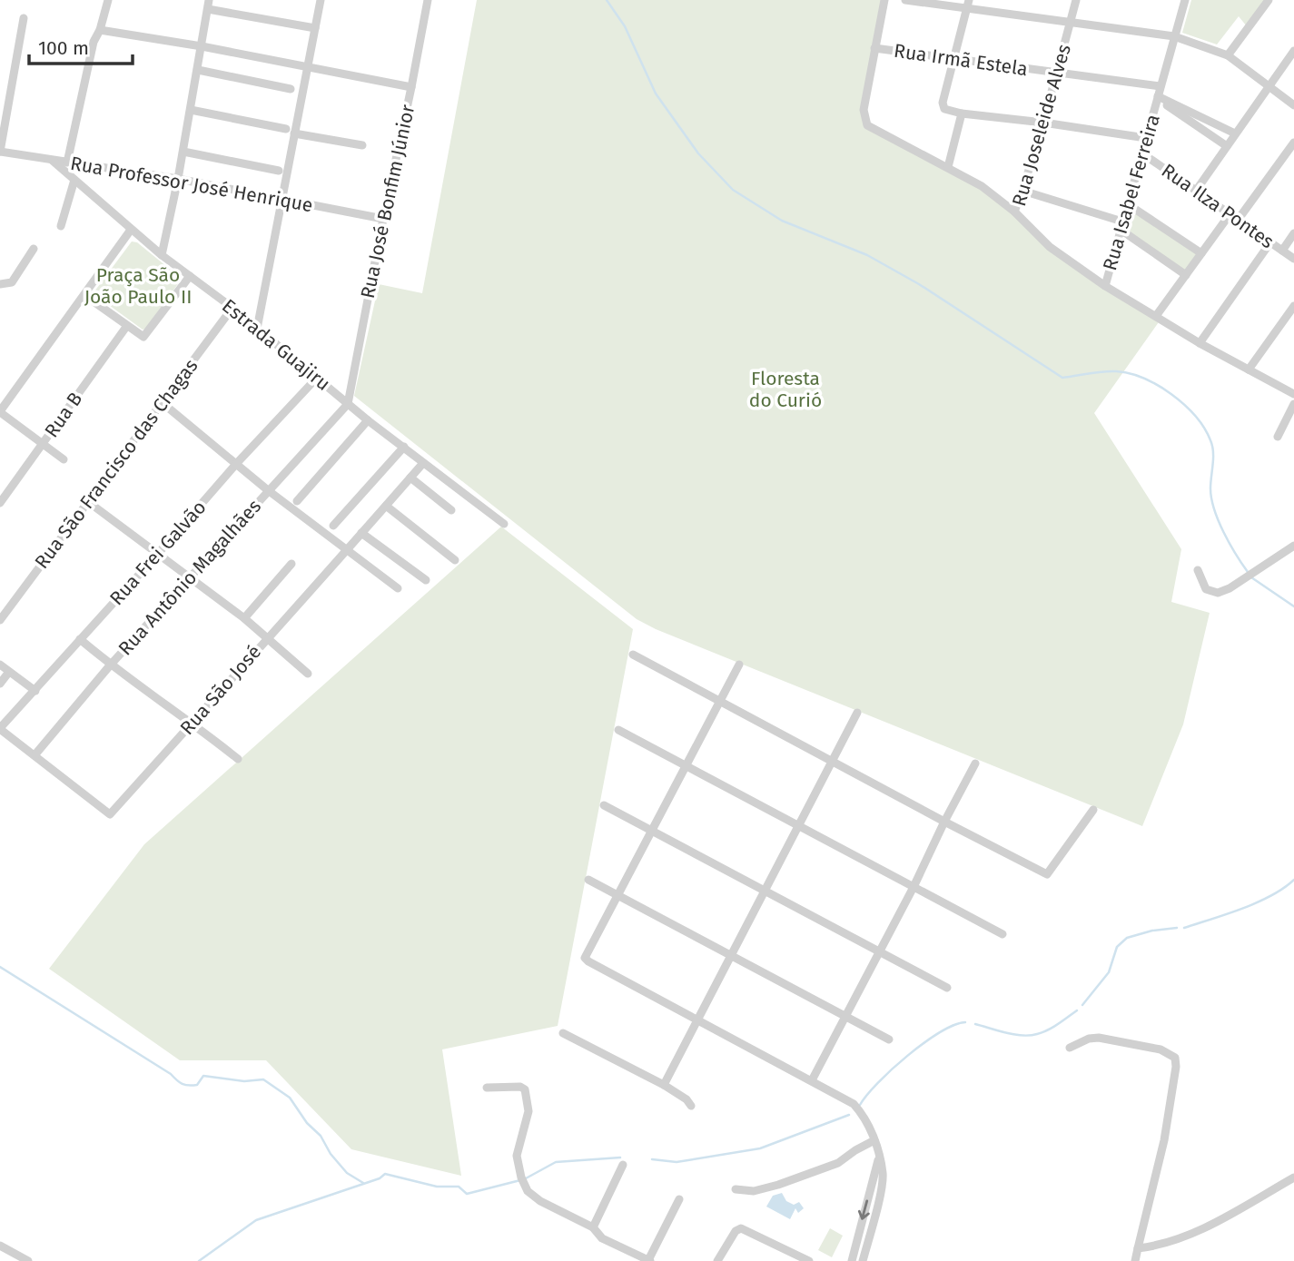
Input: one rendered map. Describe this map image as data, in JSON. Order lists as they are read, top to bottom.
{
  "streets": {
    "street": [
      "Rua Irmã Estela",
      "Rua Joseleide Alves",
      "Rua Professor José Henrique",
      "Rua Isabel Ferreira",
      "Rua José Bonfim Júnior",
      "Rua Ilza Pontes",
      "Estrada Guajiru",
      "Rua B",
      "Rua São Francisco das Chagas",
      "Rua Frei Galvão",
      "Rua Antônio Magalhães",
      "Rua São José"
    ]
  },
  "crossings": [
    ["Rua Irmã Estela", "Rua Joseleide Alves"],
    ["Rua Irmã Estela", "Rua Isabel Ferreira"],
    ["Rua Joseleide Alves", "Rua Isabel Ferreira"],
    ["Rua Professor José Henrique", "Rua José Bonfim Júnior"],
    ["Rua Professor José Henrique", "Estrada Guajiru"],
    ["Rua Isabel Ferreira", "Rua Ilza Pontes"],
    ["Rua José Bonfim Júnior", "Estrada Guajiru"],
    ["Rua José Bonfim Júnior", "Rua Antônio Magalhães"],
    ["Estrada Guajiru", "Rua São Francisco das Chagas"],
    ["Estrada Guajiru", "Rua Frei Galvão"],
    ["Estrada Guajiru", "Rua Antônio Magalhães"],
    ["Estrada Guajiru", "Rua São José"],
    ["Rua Frei Galvão", "Rua São José"],
    ["Rua Antônio Magalhães", "Rua São José"]
  ],
  "parks": ["Praça São João Paulo II", "Floresta do Curió"],
  "scale_bar": "100 m"
}
